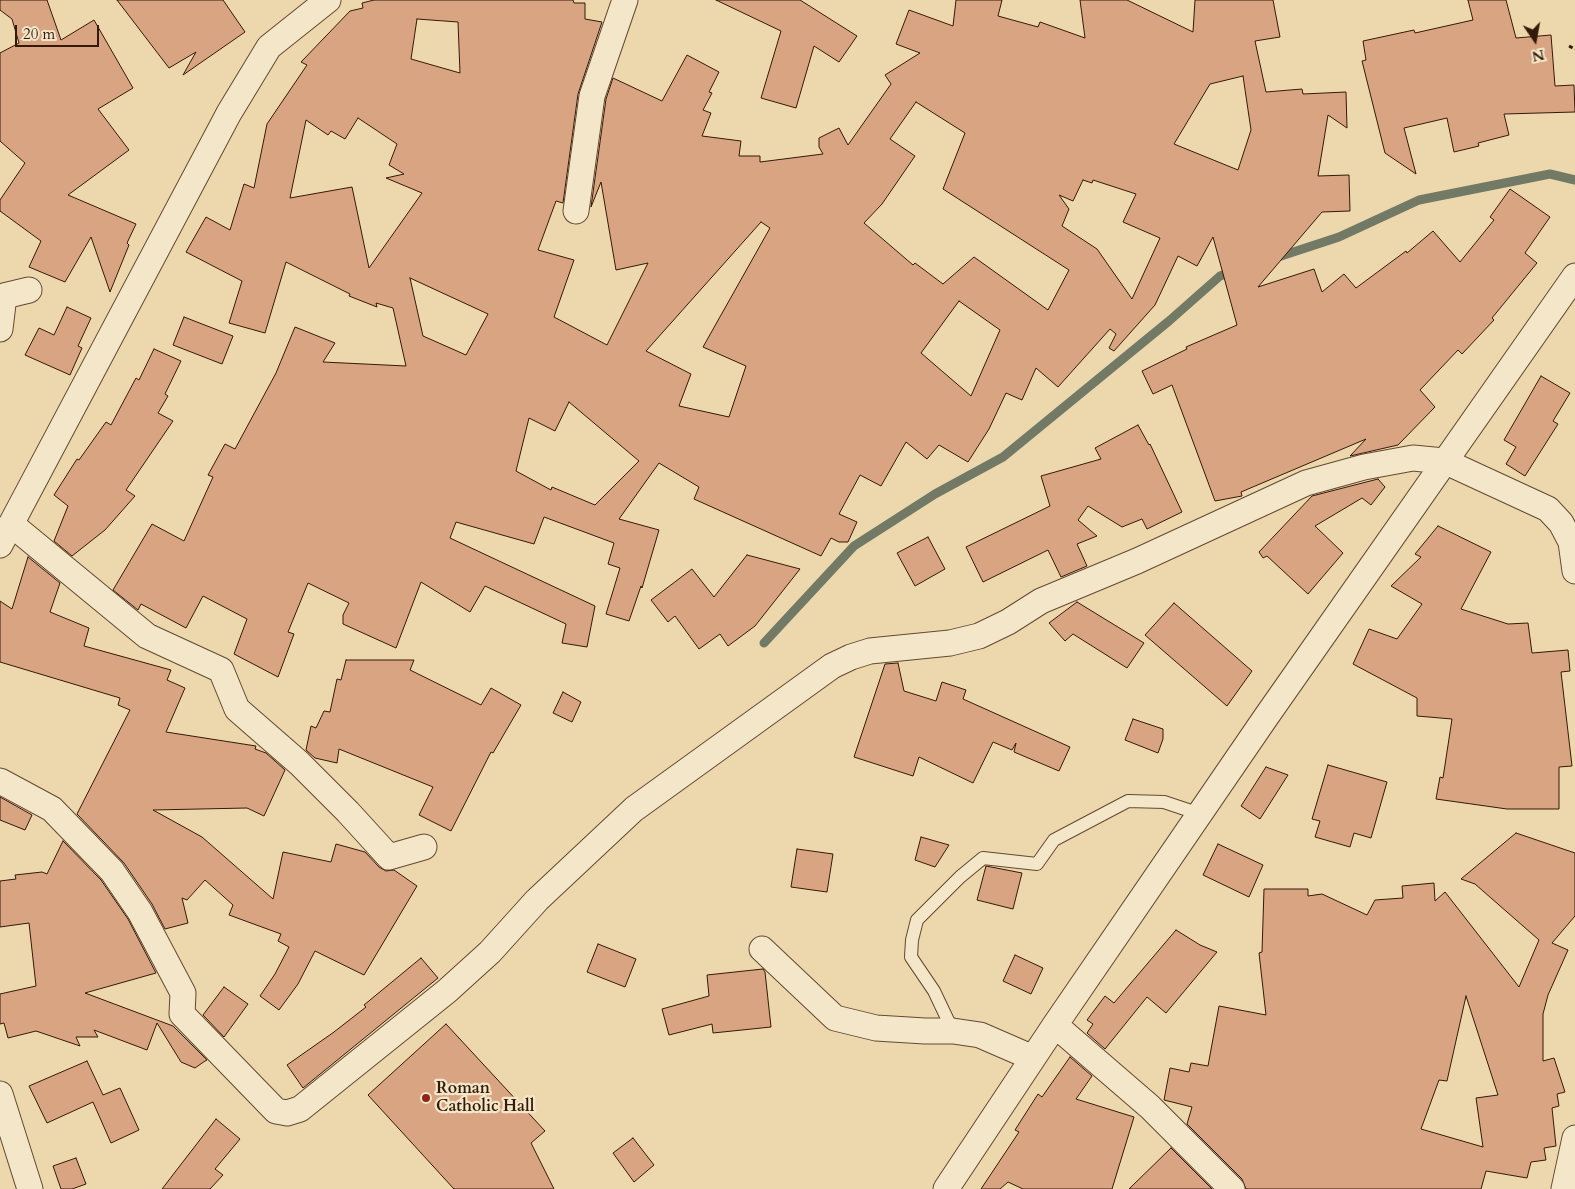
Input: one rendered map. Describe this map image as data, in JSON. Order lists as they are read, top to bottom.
{
  "places": ["Roman Catholic Hall"],
  "scale_bar": "20 m",
  "north": "bottom"
}
